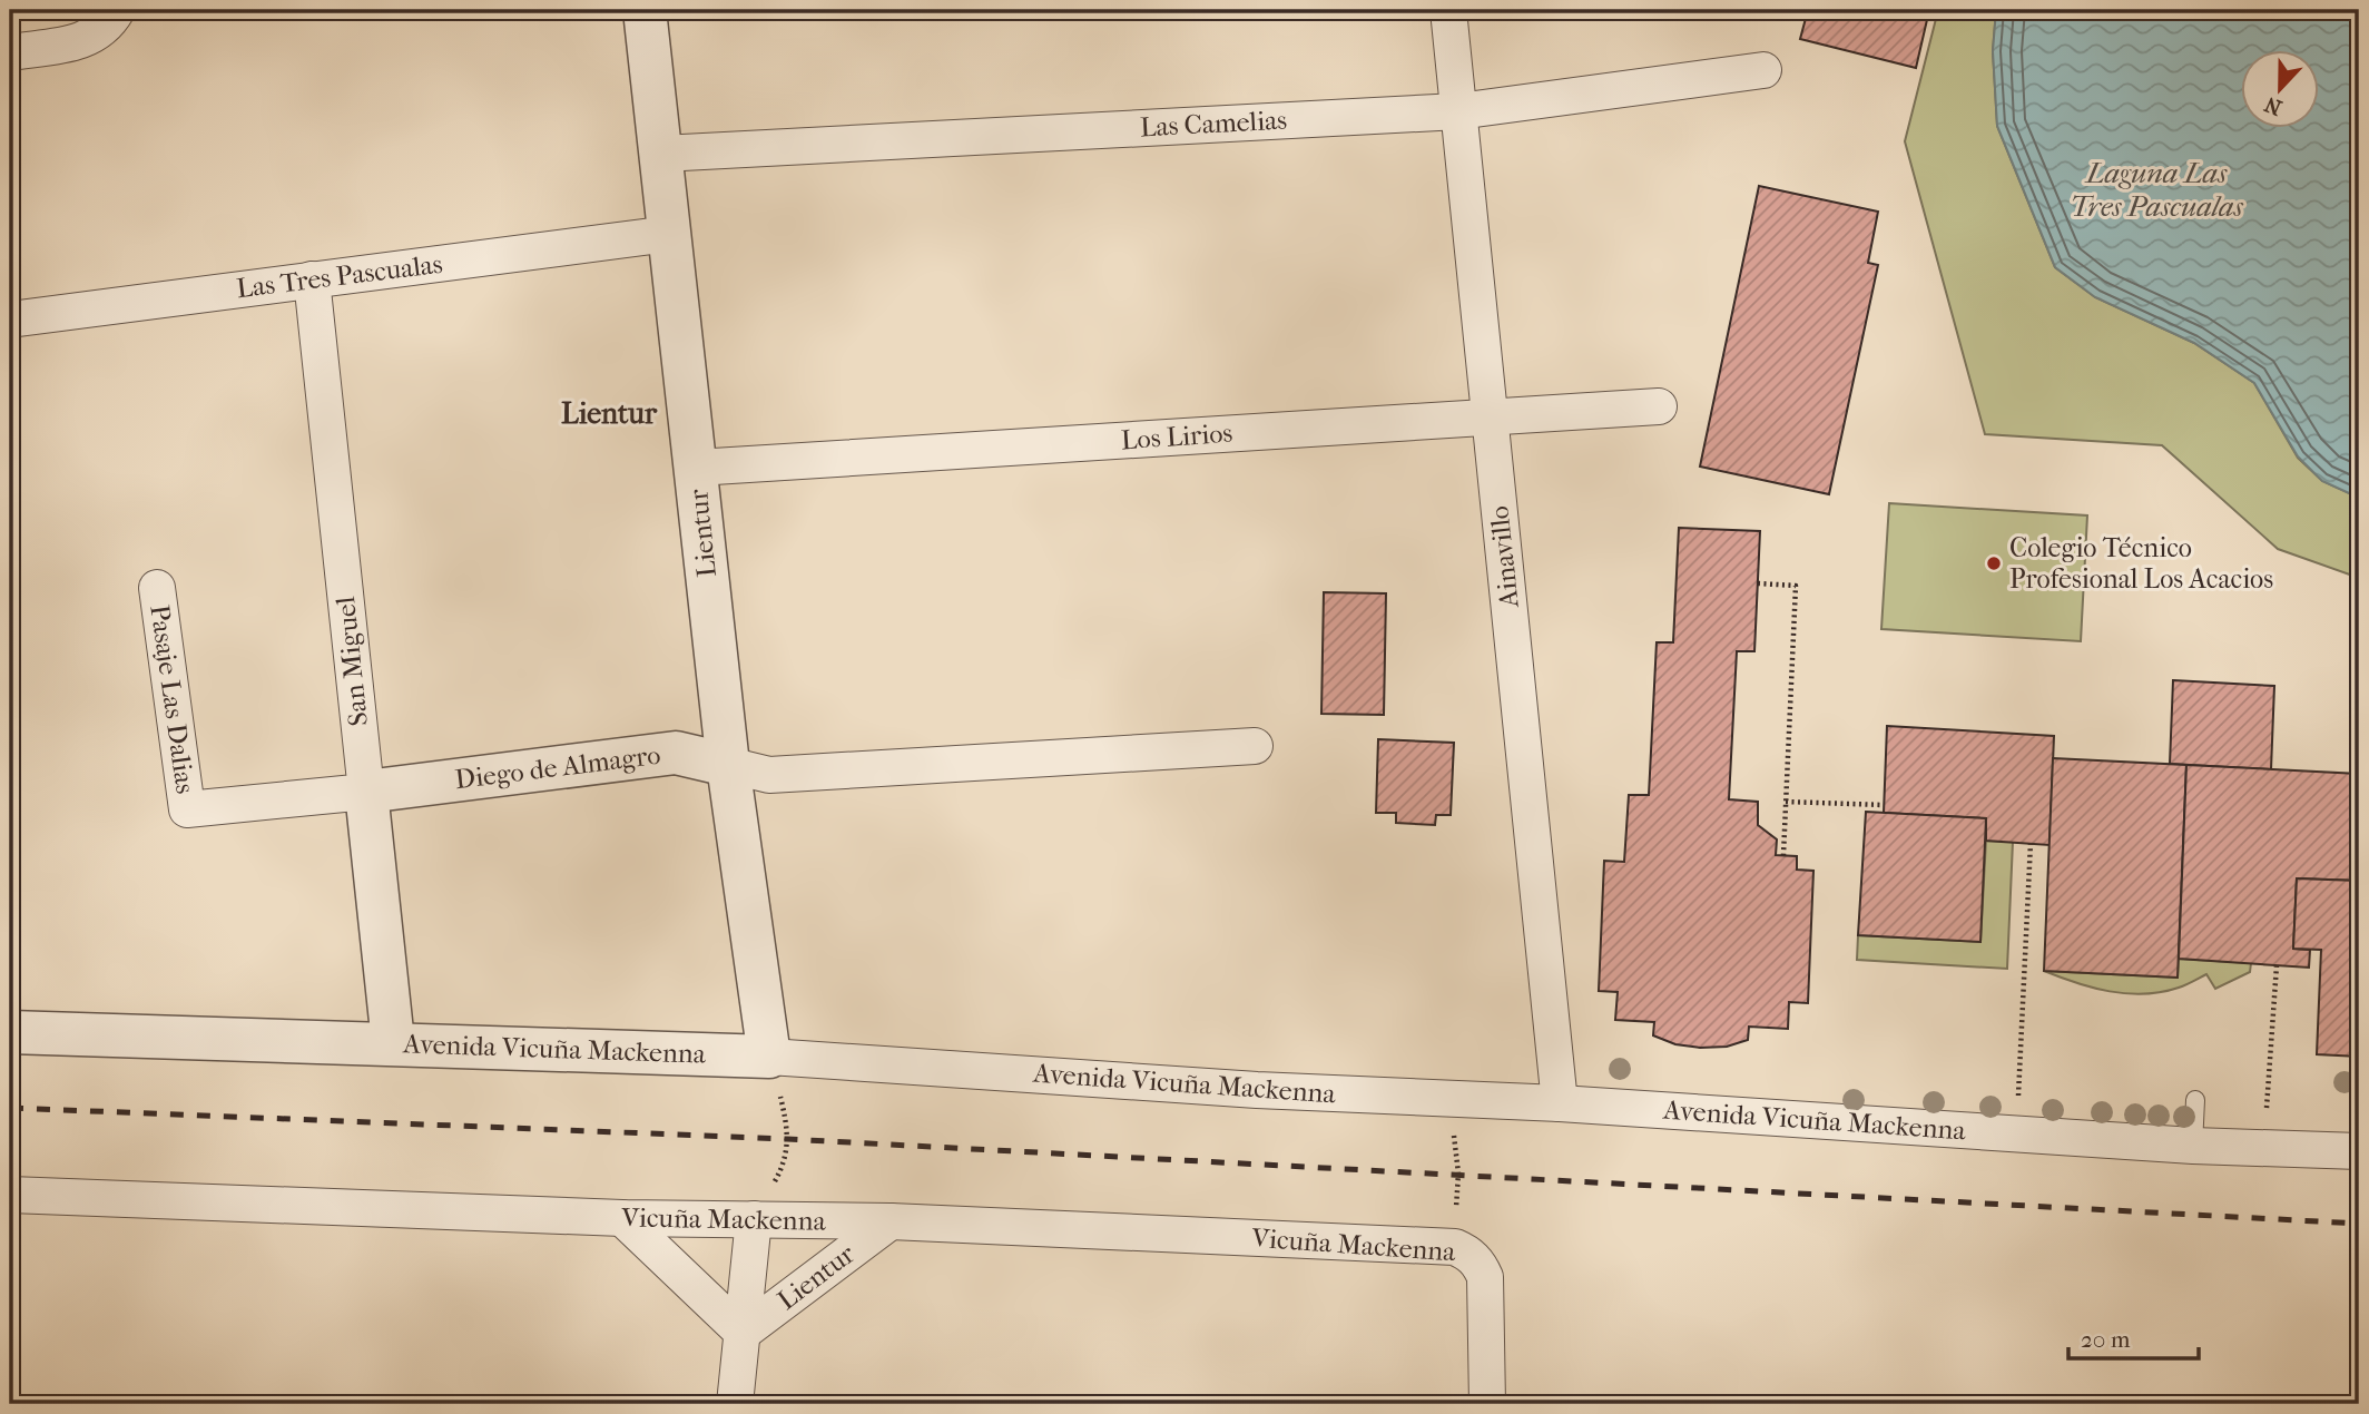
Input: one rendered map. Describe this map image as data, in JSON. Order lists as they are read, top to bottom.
{
  "streets": {
    "street": [
      "Las Camelias",
      "Las Tres Pascualas",
      "Los Lirios",
      "Lientur",
      "Ainavillo",
      "San Miguel",
      "Pasaje Las Dalias",
      "Diego de Almagro",
      "Avenida Vicuña Mackenna",
      "Vicuña Mackenna"
    ]
  },
  "crossings": [
    ["Las Camelias", "Lientur"],
    ["Las Camelias", "Ainavillo"],
    ["Las Tres Pascualas", "Lientur"],
    ["Las Tres Pascualas", "San Miguel"],
    ["Los Lirios", "Lientur"],
    ["Los Lirios", "Ainavillo"],
    ["Lientur", "Diego de Almagro"],
    ["Lientur", "Avenida Vicuña Mackenna"],
    ["Lientur", "Vicuña Mackenna"],
    ["Ainavillo", "Avenida Vicuña Mackenna"],
    ["San Miguel", "Diego de Almagro"],
    ["San Miguel", "Avenida Vicuña Mackenna"],
    ["Pasaje Las Dalias", "Diego de Almagro"]
  ],
  "districts": ["Lientur"],
  "water": ["Laguna Las Tres Pascualas"],
  "places": ["Colegio Técnico Profesional Los Acacios"],
  "scale_bar": "20 m",
  "north": "bottom"
}
